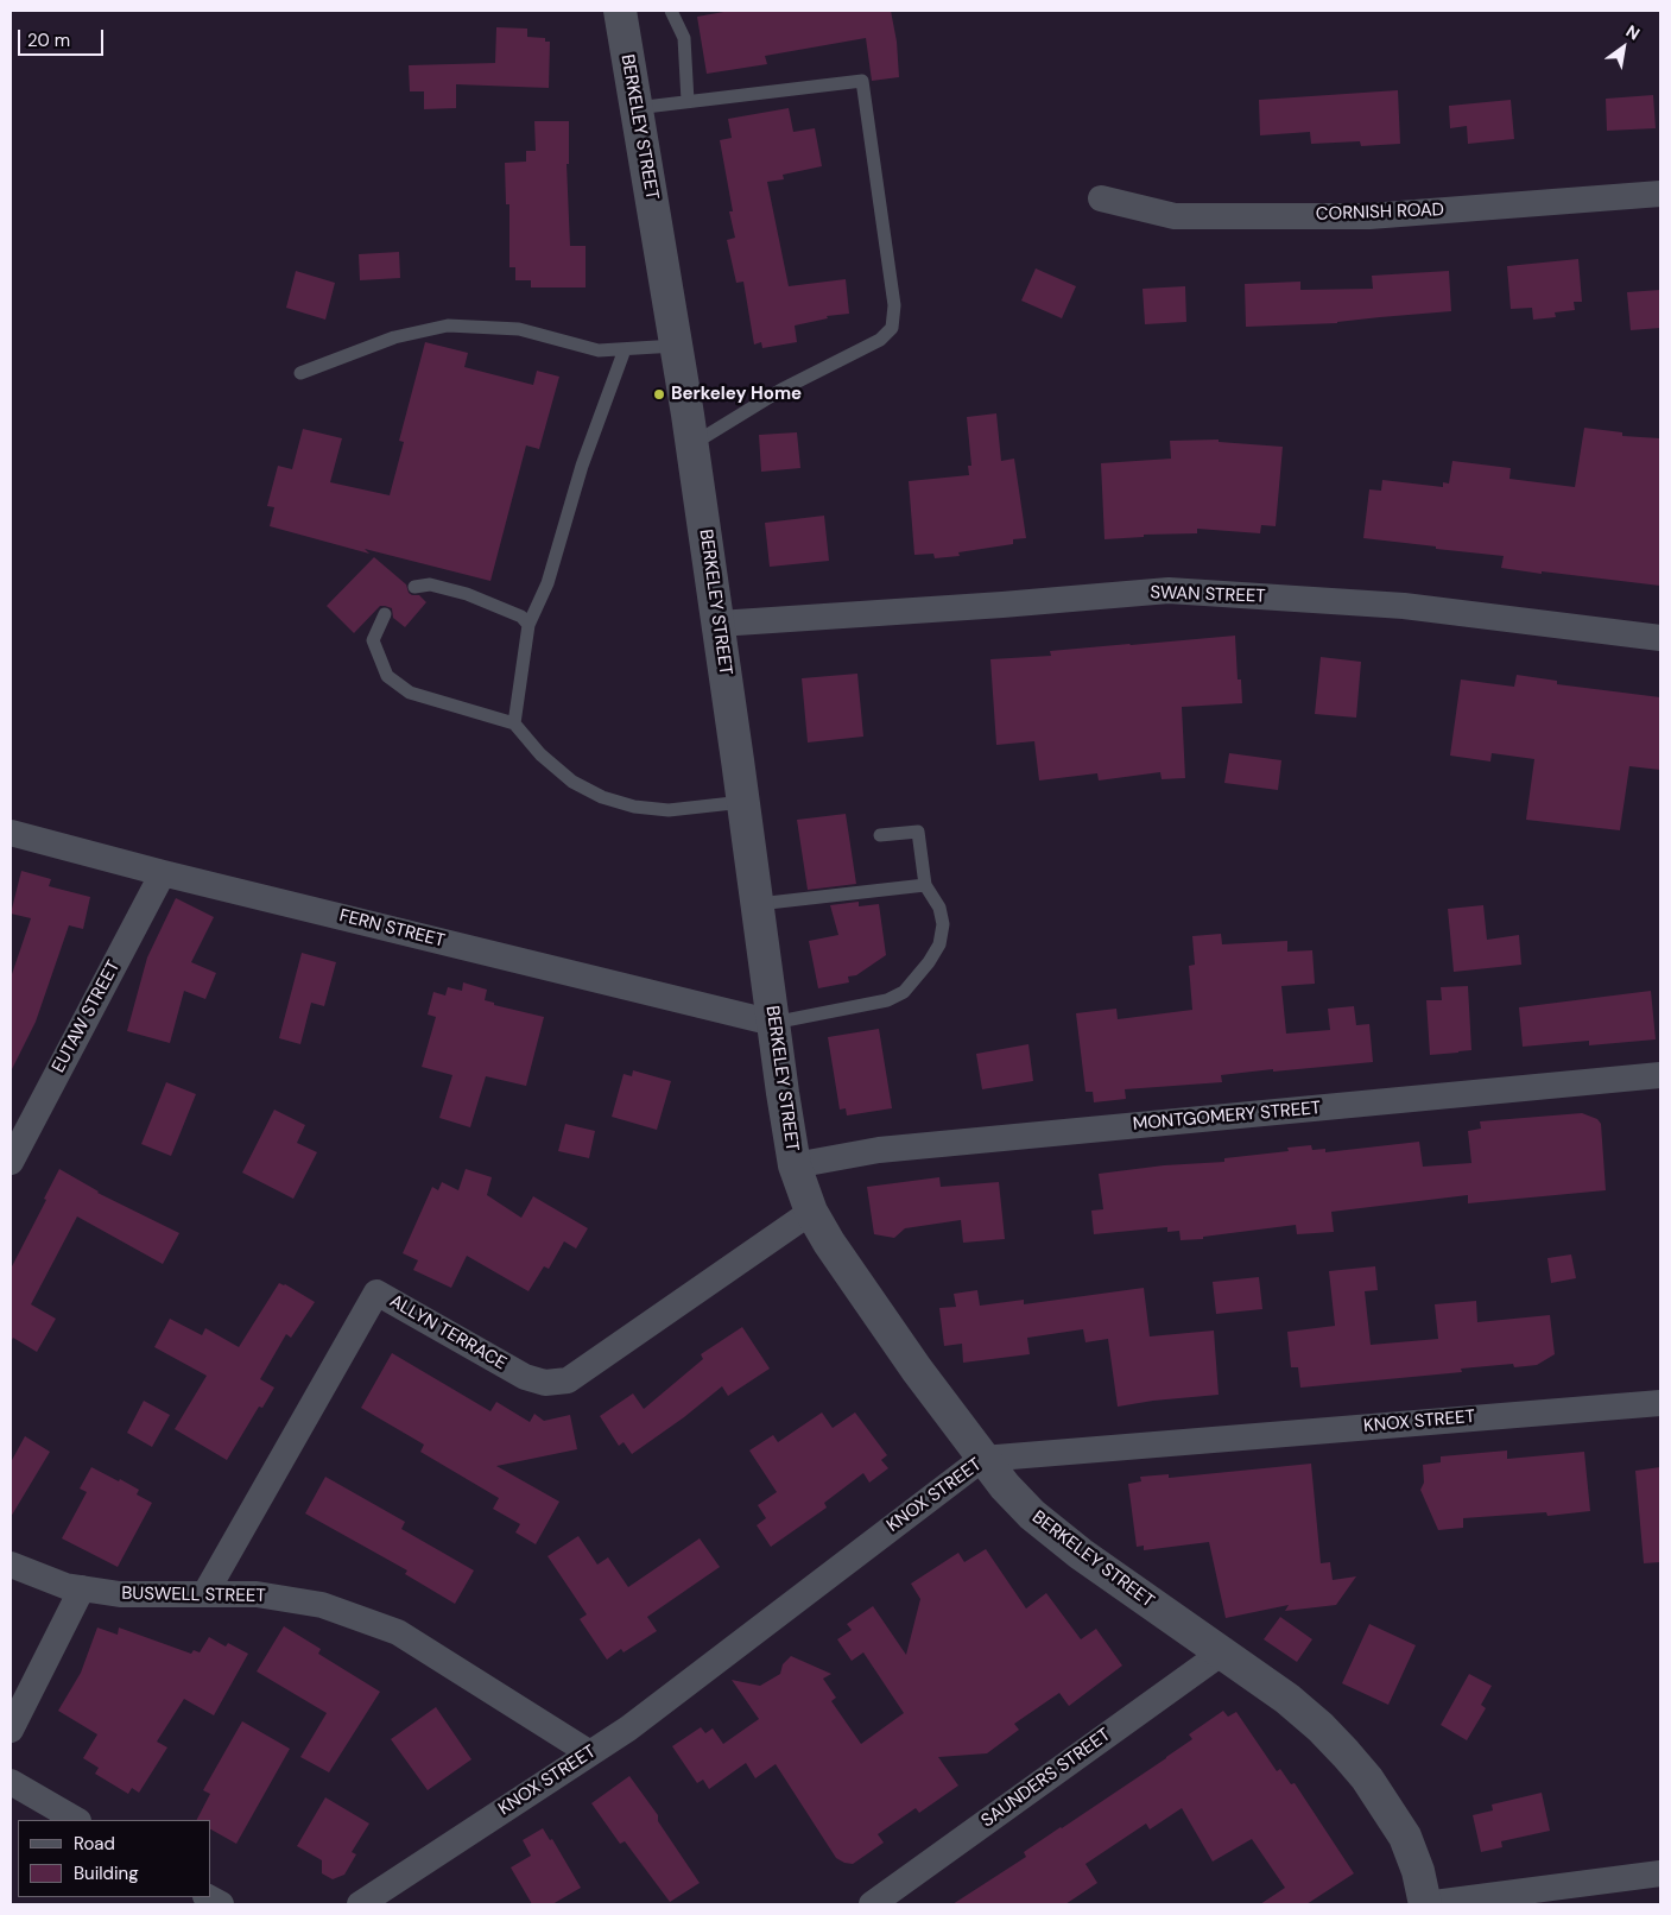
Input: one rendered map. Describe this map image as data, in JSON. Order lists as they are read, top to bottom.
{
  "streets": {
    "street": [
      "BERKELEY STREET",
      "CORNISH ROAD",
      "SWAN STREET",
      "FERN STREET",
      "EUTAW STREET",
      "MONTGOMERY STREET",
      "ALLYN TERRACE",
      "KNOX STREET",
      "BUSWELL STREET",
      "SAUNDERS STREET"
    ]
  },
  "crossings": [
    ["BERKELEY STREET", "SWAN STREET"],
    ["BERKELEY STREET", "FERN STREET"],
    ["BERKELEY STREET", "MONTGOMERY STREET"],
    ["BERKELEY STREET", "ALLYN TERRACE"],
    ["BERKELEY STREET", "KNOX STREET"],
    ["BERKELEY STREET", "SAUNDERS STREET"],
    ["FERN STREET", "EUTAW STREET"],
    ["ALLYN TERRACE", "BUSWELL STREET"],
    ["KNOX STREET", "BUSWELL STREET"]
  ],
  "places": ["Berkeley Home"],
  "legend": ["Road", "Building"],
  "scale_bar": "20 m",
  "north": "top right"
}
